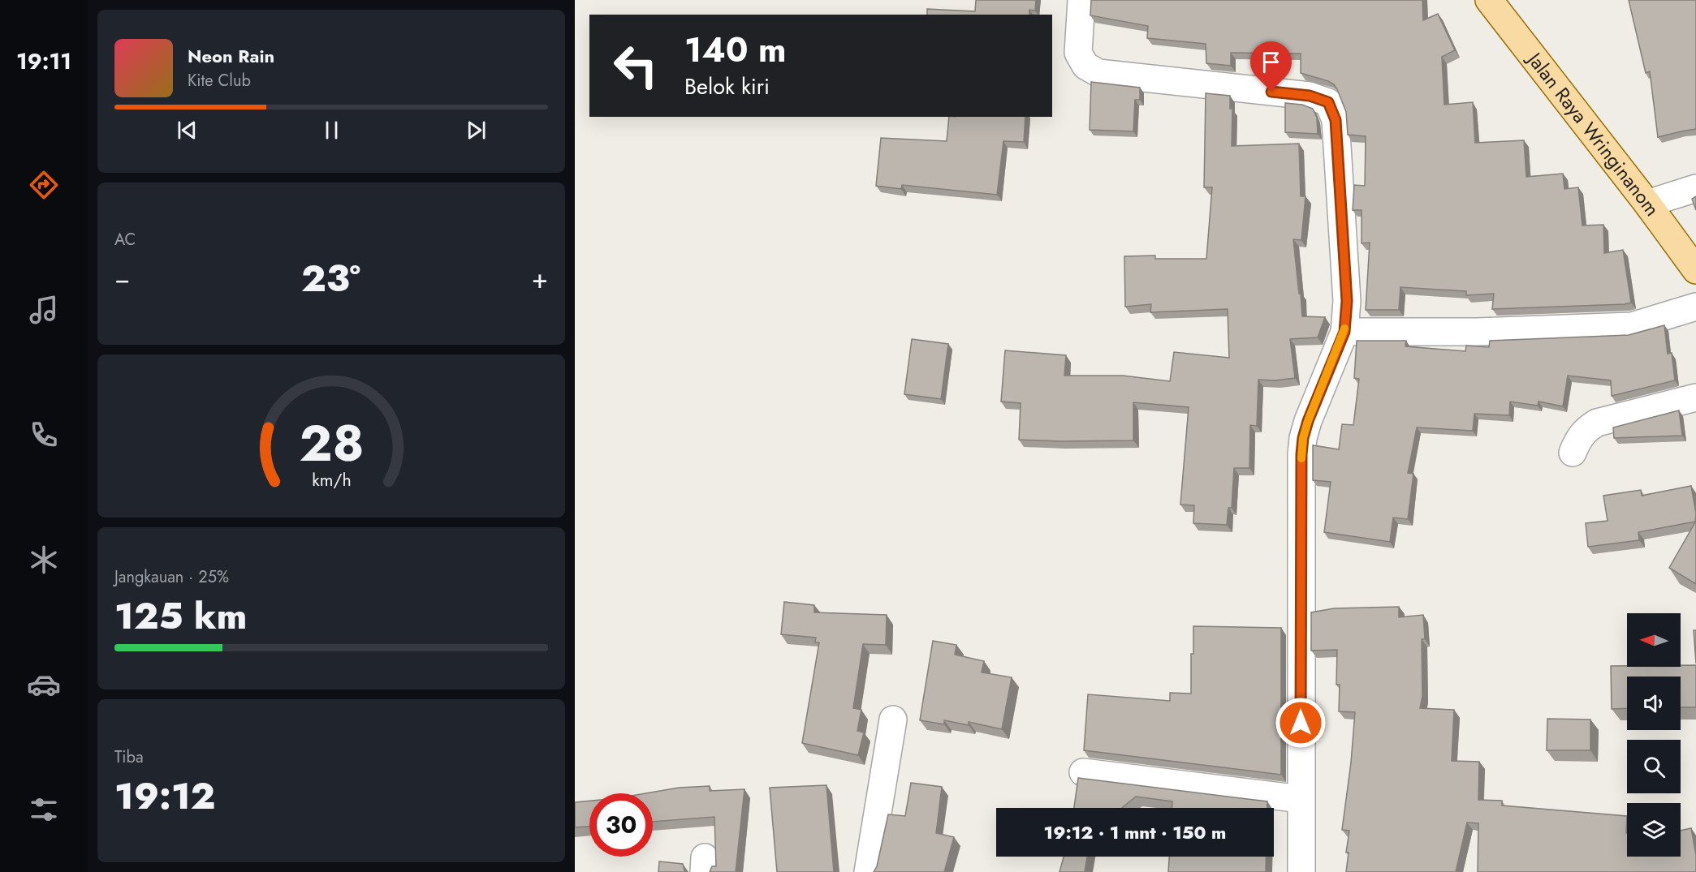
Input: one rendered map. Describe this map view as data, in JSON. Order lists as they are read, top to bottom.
{
  "streets": {
    "main road": ["Jalan Raya Wringinanom"]
  },
  "north": "left",
  "page": {
    "tabs": "19:11",
    "turn": ["140 m", "Belok kiri"],
    "song": ["Neon Rain", "Kite Club"],
    "tile": [
      "AC",
      ["Jangkauan · 25%", "125 km"],
      ["Tiba", "19:12"]
    ],
    "heat": ["−", "23°", "+"],
    "limit": "30",
    "trip": "19:12 · 1 mnt · 150 m",
    "gauge": ["28", "km/h"]
  }
}
